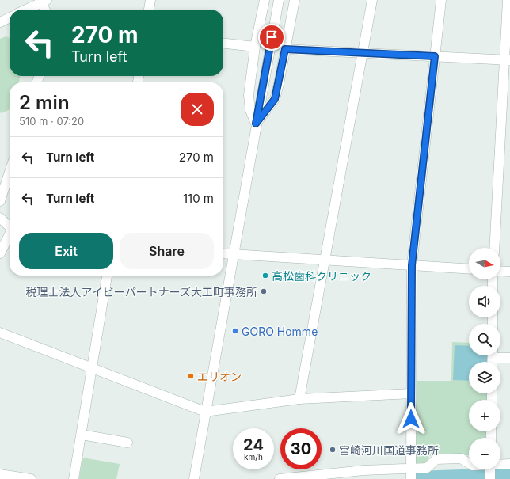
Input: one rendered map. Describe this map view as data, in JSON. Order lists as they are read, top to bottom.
{
  "places": [
    "高松歯科クリニック",
    "税理士法人アイビーパートナーズ大工町事務所",
    "GORO Homme",
    "エリオン",
    "宮崎河川国道事務所"
  ],
  "north": "right",
  "page": {
    "turn": ["270 m", "Turn left"],
    "heading": ["2 min", "510 m · 07:20"],
    "list": [
      {
        "name": "Turn left",
        "value": "270 m"
      },
      {
        "name": "Turn left",
        "value": "110 m"
      }
    ],
    "buttons": ["Exit", "Share"],
    "map_buttons": ["+", "−"],
    "speed": "24 km/h",
    "limit": "30"
  }
}
